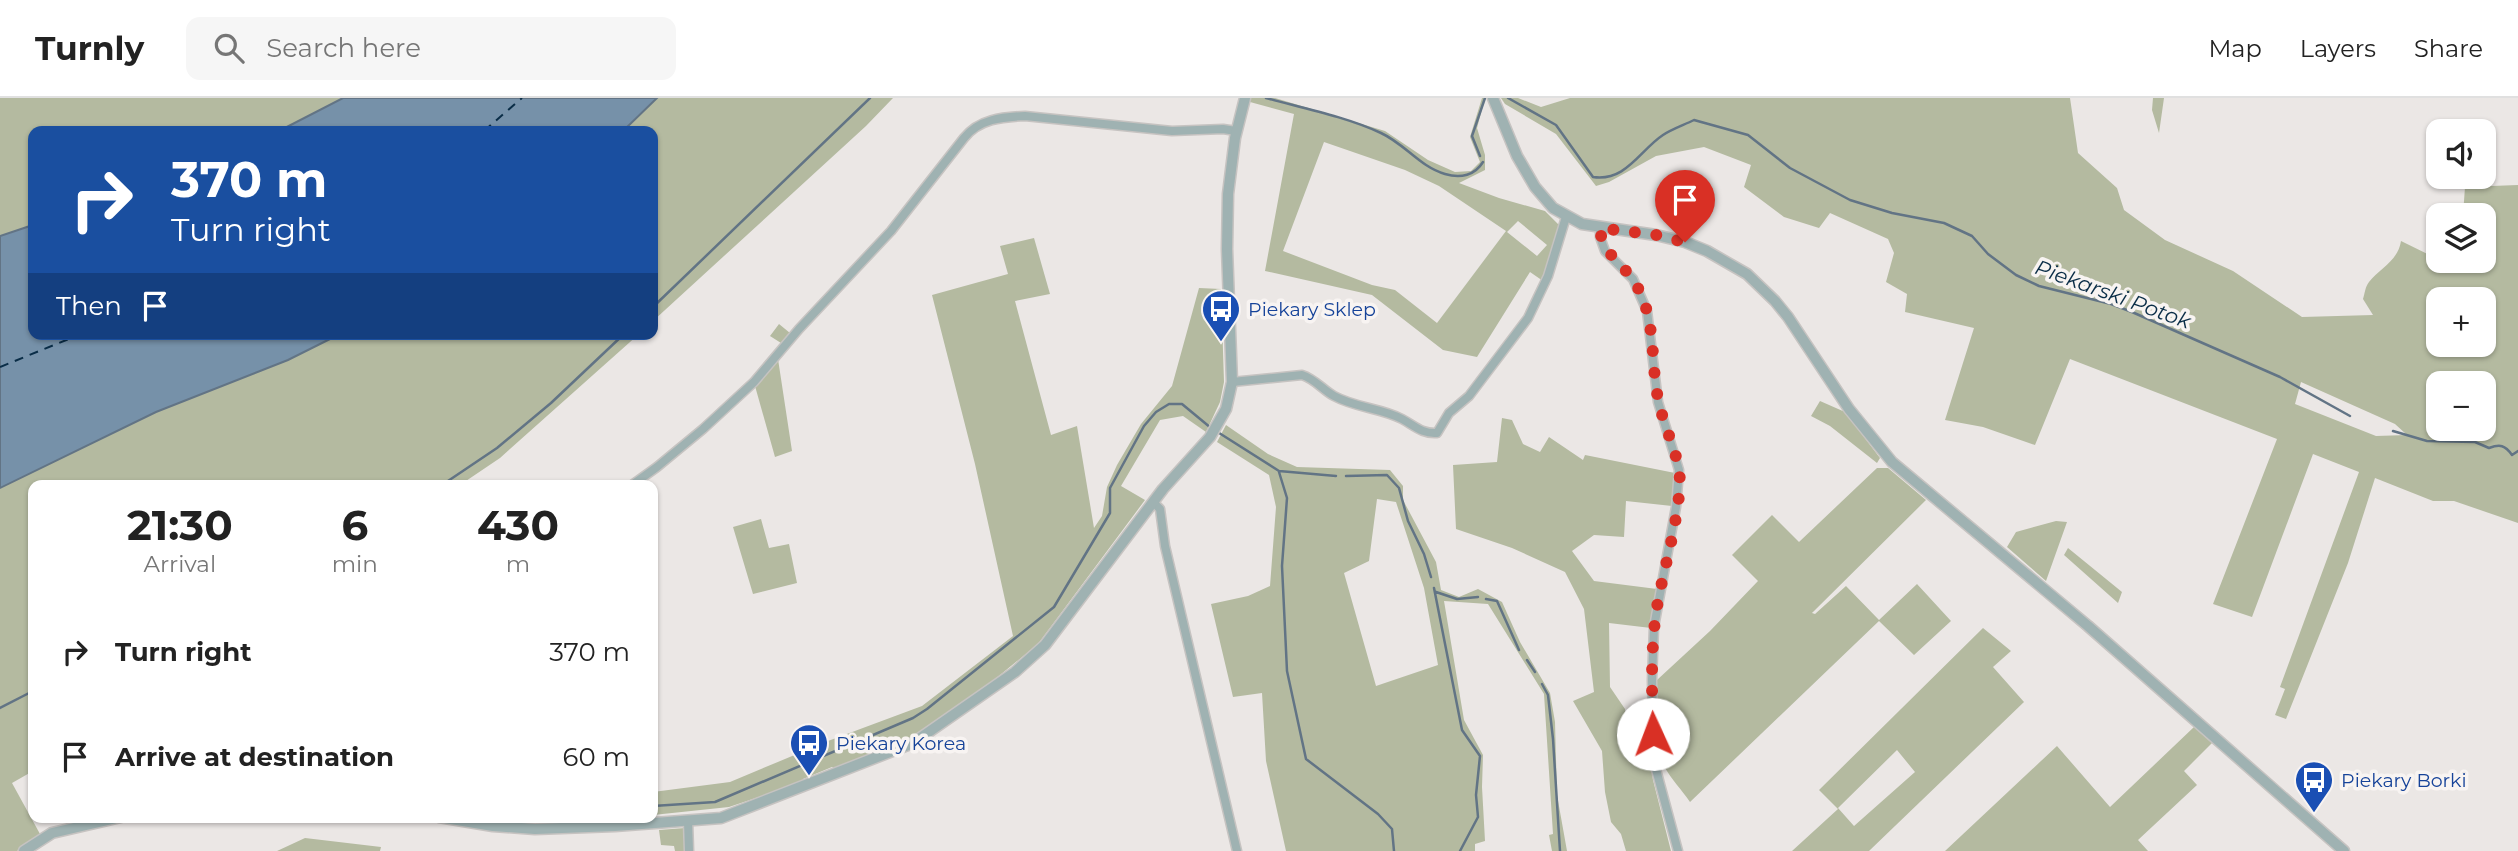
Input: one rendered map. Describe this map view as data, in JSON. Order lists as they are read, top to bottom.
{
  "water": ["Piekarski Potok"],
  "places": {
    "bus stop": ["Piekary Sklep", "Piekary Korea", "Piekary Borki"]
  },
  "page": {
    "header": "Turnly",
    "search": "Search here",
    "nav": ["Map", "Layers", "Share"],
    "map_buttons": ["+", "−"],
    "turn": ["370 m", "Turn right"],
    "then": "Then",
    "eta": [
      "21:30",
      "Arrival",
      "6",
      "min",
      "430",
      "m"
    ],
    "list": [
      {
        "name": "Turn right",
        "value": "370 m"
      },
      {
        "name": "Arrive at destination",
        "value": "60 m"
      }
    ]
  }
}
